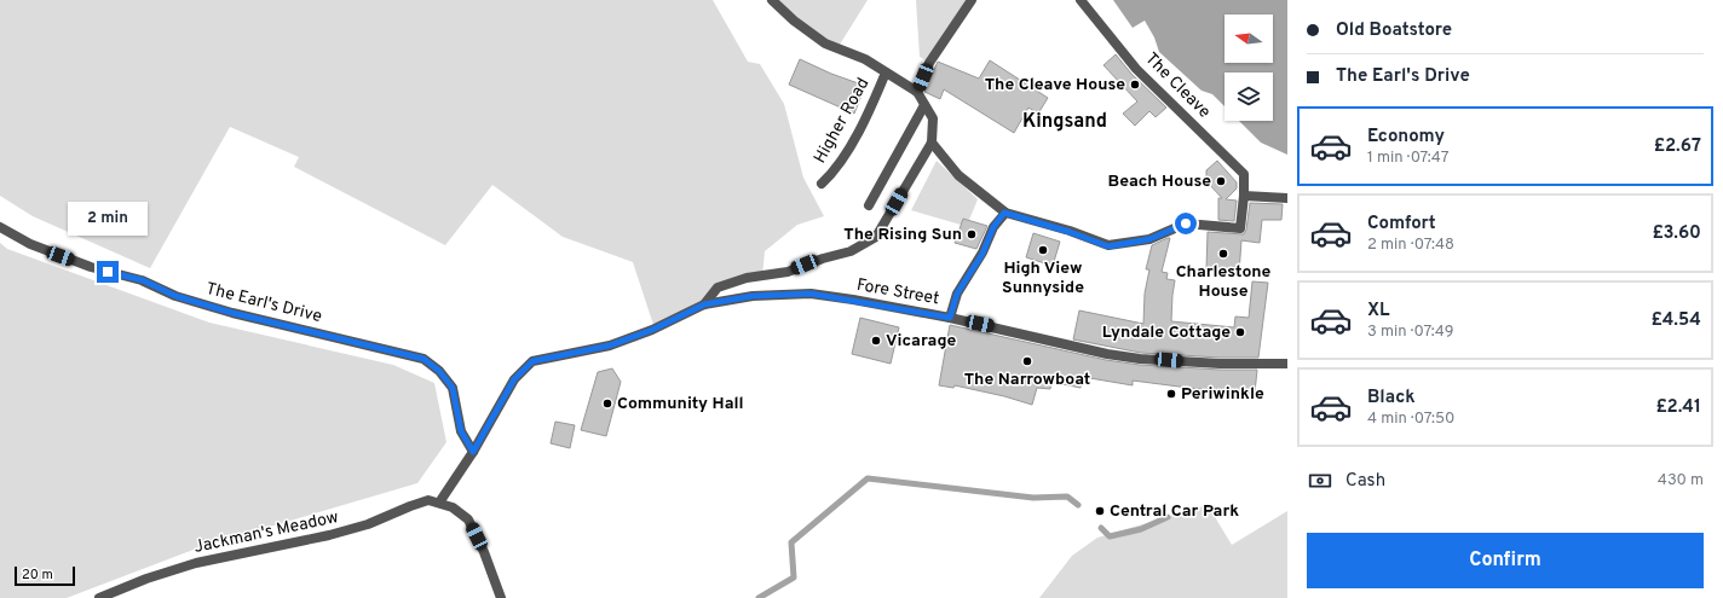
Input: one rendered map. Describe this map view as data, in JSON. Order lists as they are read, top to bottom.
{
  "streets": {
    "street": [
      "The Cleave",
      "Higher Road",
      "Fore Street",
      "The Earl's Drive",
      "Jackman's Meadow"
    ]
  },
  "crossings": [
    ["Fore Street", "The Earl's Drive"],
    ["Fore Street", "Jackman's Meadow"]
  ],
  "districts": ["Kingsand"],
  "places": [
    "The Cleave House",
    "Beach House",
    "The Rising Sun",
    "High View Sunnyside",
    "Charlestone House",
    "Lyndale Cottage",
    "Vicarage",
    "The Narrowboat",
    "Periwinkle",
    "Community Hall",
    "Central Car Park"
  ],
  "scale_bar": "20 m",
  "north": "left",
  "page": {
    "banner": ["Old Boatstore", "The Earl's Drive"],
    "list": [
      {
        "name": "Economy",
        "note": "1 min · 07:47",
        "value": "£2.67"
      },
      {
        "name": "Comfort",
        "note": "2 min · 07:48",
        "value": "£3.60"
      },
      {
        "name": "XL",
        "note": "3 min · 07:49",
        "value": "£4.54"
      },
      {
        "name": "Black",
        "note": "4 min · 07:50",
        "value": "£2.41"
      }
    ],
    "bubble": "2 min",
    "pay": ["Cash", "430 m"],
    "buttons": "Confirm",
    "scale": "20 m"
  }
}
